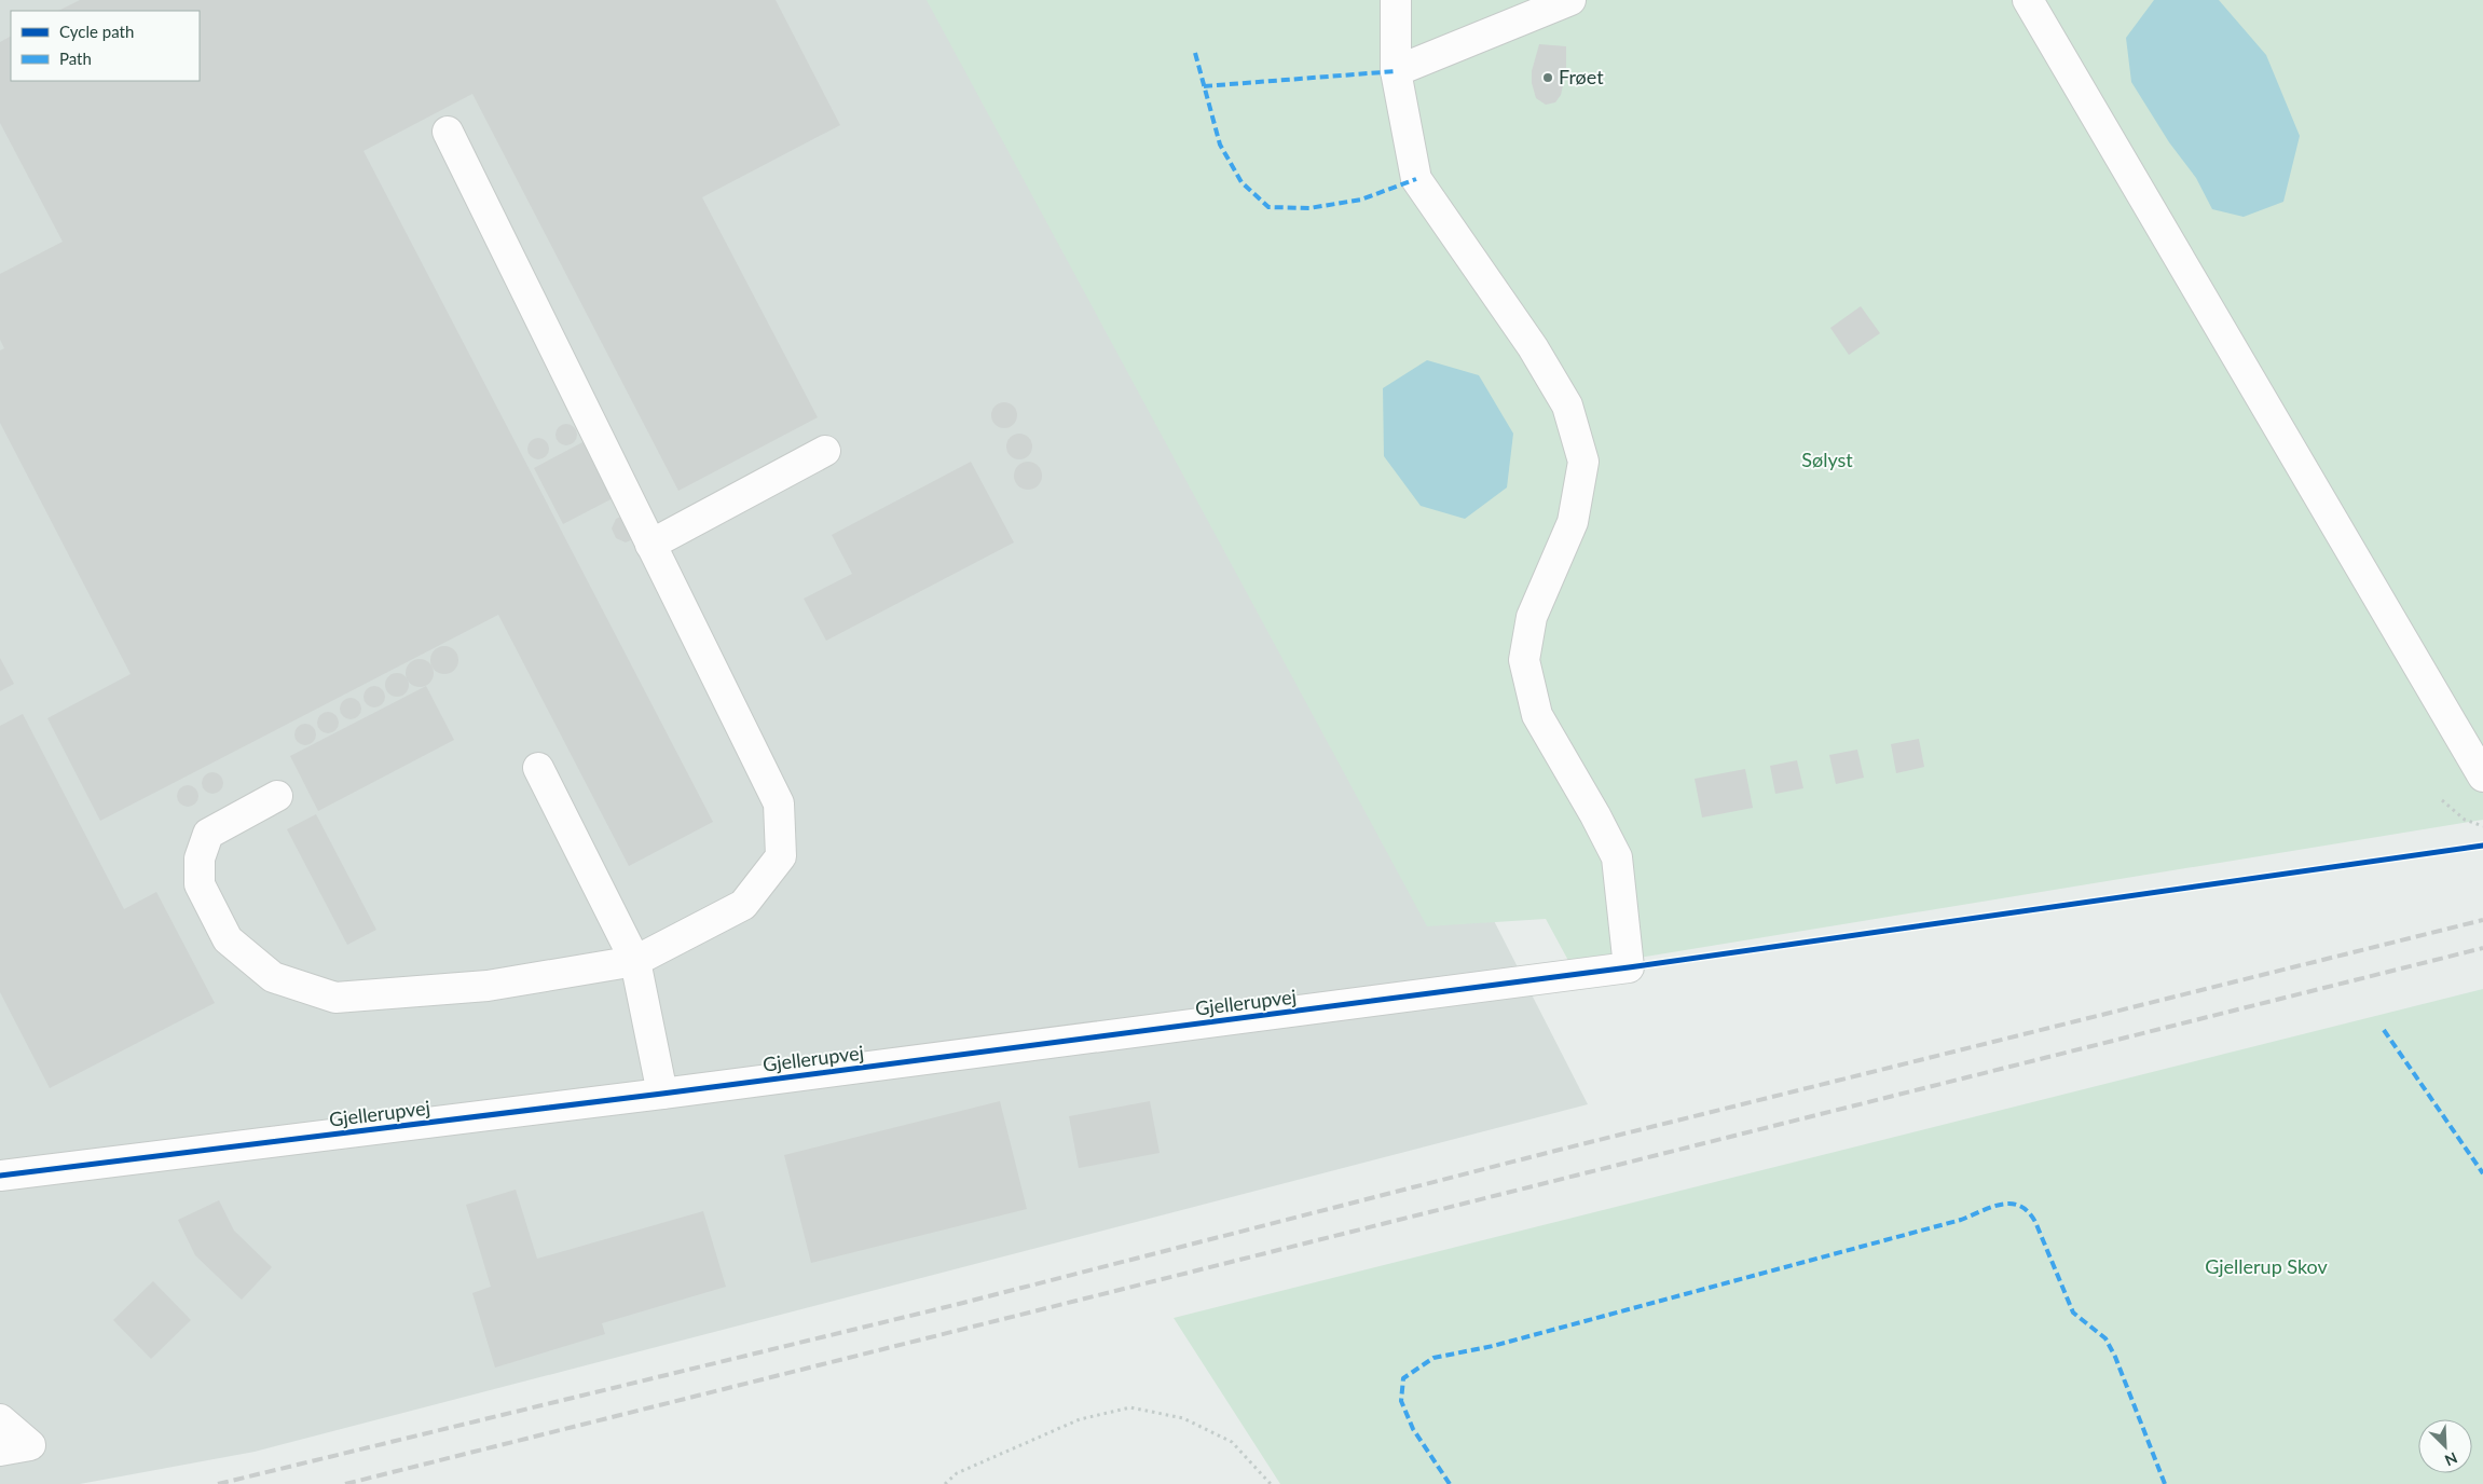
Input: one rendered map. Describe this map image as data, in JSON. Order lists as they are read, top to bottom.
{
  "streets": {
    "street": ["Gjellerupvej"]
  },
  "parks": ["Sølyst", "Gjellerup Skov"],
  "places": ["Frøet"],
  "legend": ["Cycle path", "Path"],
  "north": "bottom right"
}
